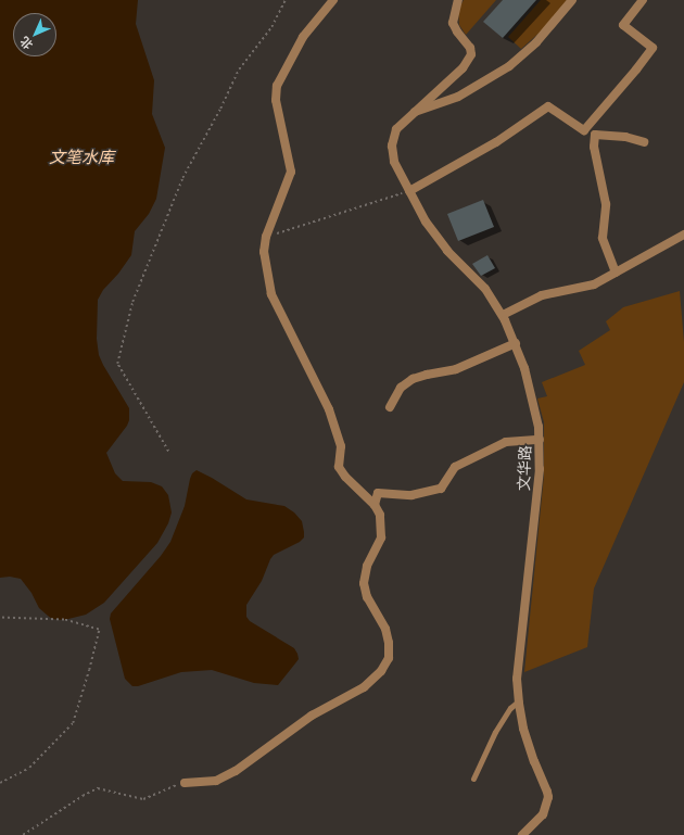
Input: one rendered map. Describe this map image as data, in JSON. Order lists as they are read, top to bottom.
{
  "streets": {
    "street": ["文华路"]
  },
  "water": ["文笔水库"],
  "north": "bottom left"
}
